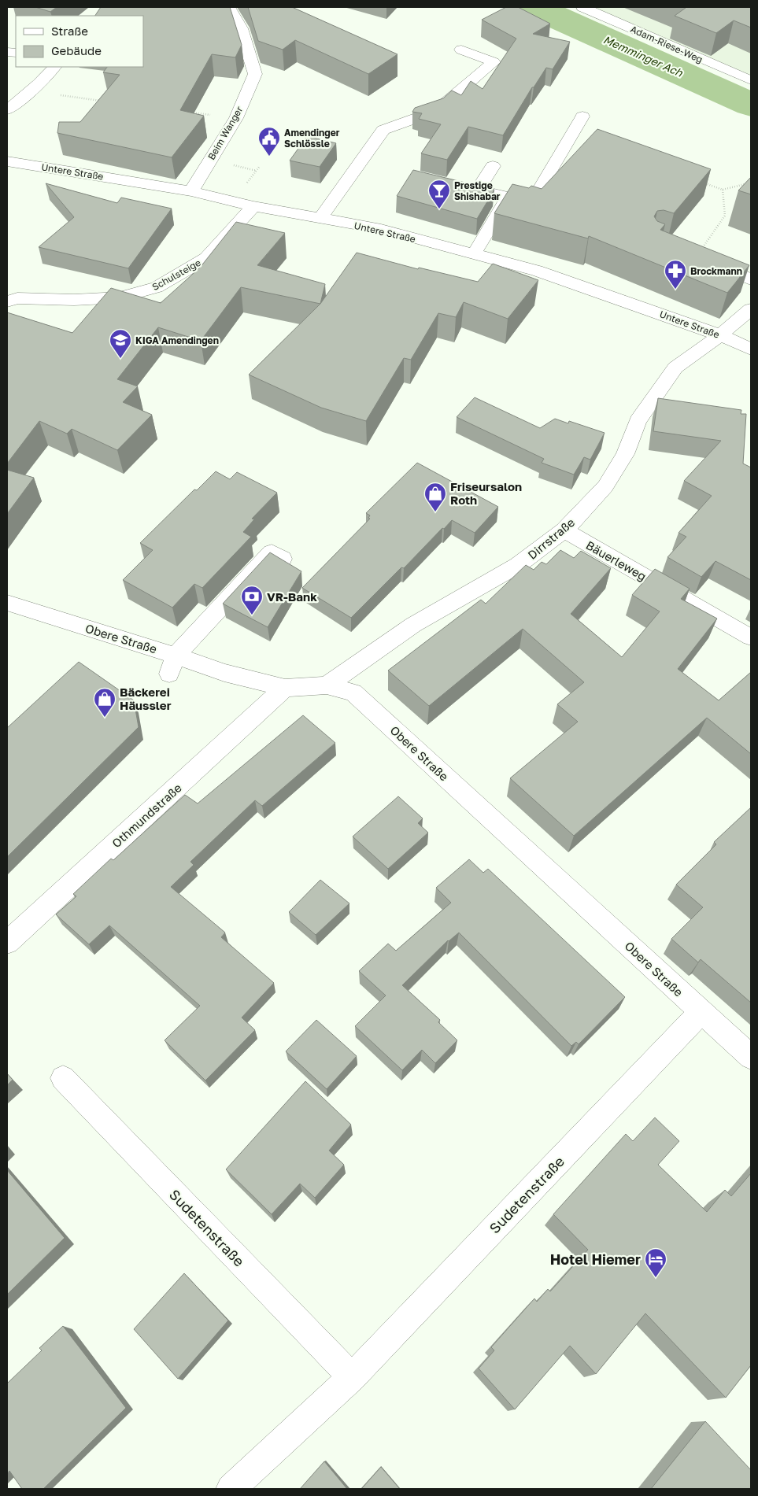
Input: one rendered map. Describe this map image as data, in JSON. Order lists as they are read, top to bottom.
{
  "streets": {
    "street": [
      "Adam-Riese-Weg",
      "Beim Wanger",
      "Untere Straße",
      "Schulsteige",
      "Dirrstraße",
      "Bäuerleweg",
      "Obere Straße",
      "Othmundstraße",
      "Sudetenstraße"
    ]
  },
  "crossings": [
    ["Beim Wanger", "Untere Straße"],
    ["Untere Straße", "Schulsteige"],
    ["Untere Straße", "Dirrstraße"],
    ["Dirrstraße", "Bäuerleweg"],
    ["Dirrstraße", "Obere Straße"],
    ["Obere Straße", "Othmundstraße"],
    ["Obere Straße", "Sudetenstraße"]
  ],
  "water": ["Memminger Ach"],
  "places": {
    "public building": ["Amendinger Schlössle"],
    "bar": ["Prestige Shishabar"],
    "pharmacy": ["Brockmann"],
    "school or university": ["KIGA Amendingen"],
    "shop": ["Friseursalon Roth", "Bäckerei Häussler"],
    "bank": ["VR-Bank"],
    "hotel": ["Hotel Hiemer"]
  },
  "legend": ["Straße", "Gebäude"]
}
